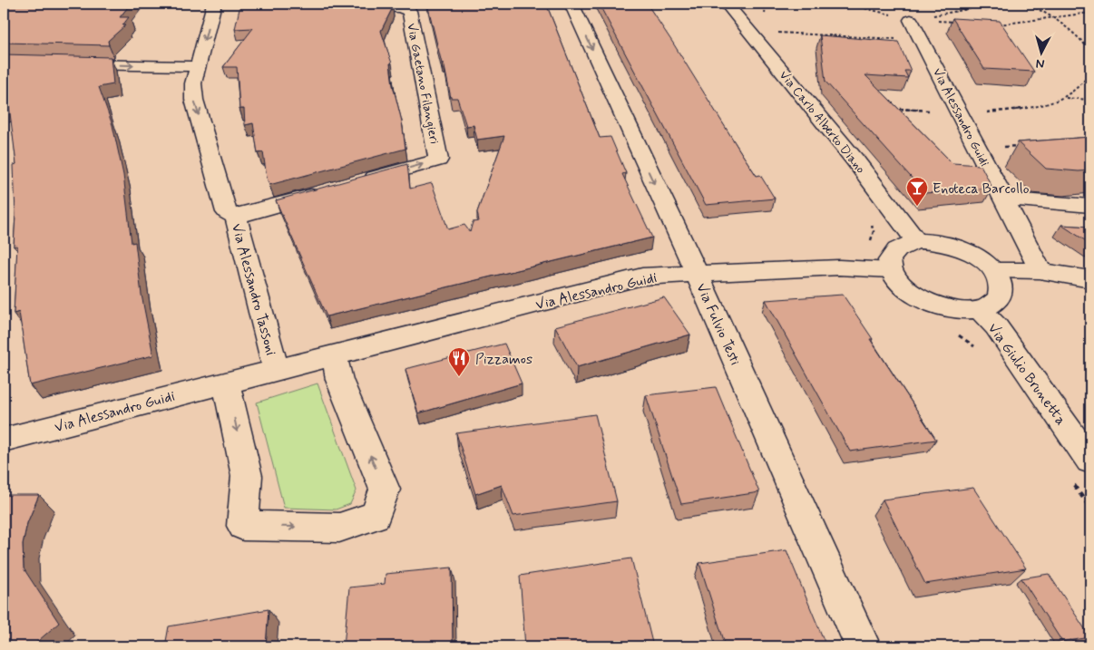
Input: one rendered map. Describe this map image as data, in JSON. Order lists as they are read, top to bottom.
{
  "streets": {
    "street": [
      "Via Gaetano Filangieri",
      "Via Alessandro Guidi",
      "Via Carlo Alberto Diano",
      "Via Alessandro Tassoni",
      "Via Fulvio Testi",
      "Via Giulio Brunetta"
    ]
  },
  "crossings": [
    ["Via Alessandro Guidi", "Via Alessandro Tassoni"],
    ["Via Alessandro Guidi", "Via Fulvio Testi"]
  ],
  "one_way": ["Via Alessandro Tassoni", "Via Fulvio Testi"],
  "places": {
    "bar": ["Enoteca Barcollo"],
    "restaurant": ["Pizzamos"]
  },
  "north": "bottom"
}
